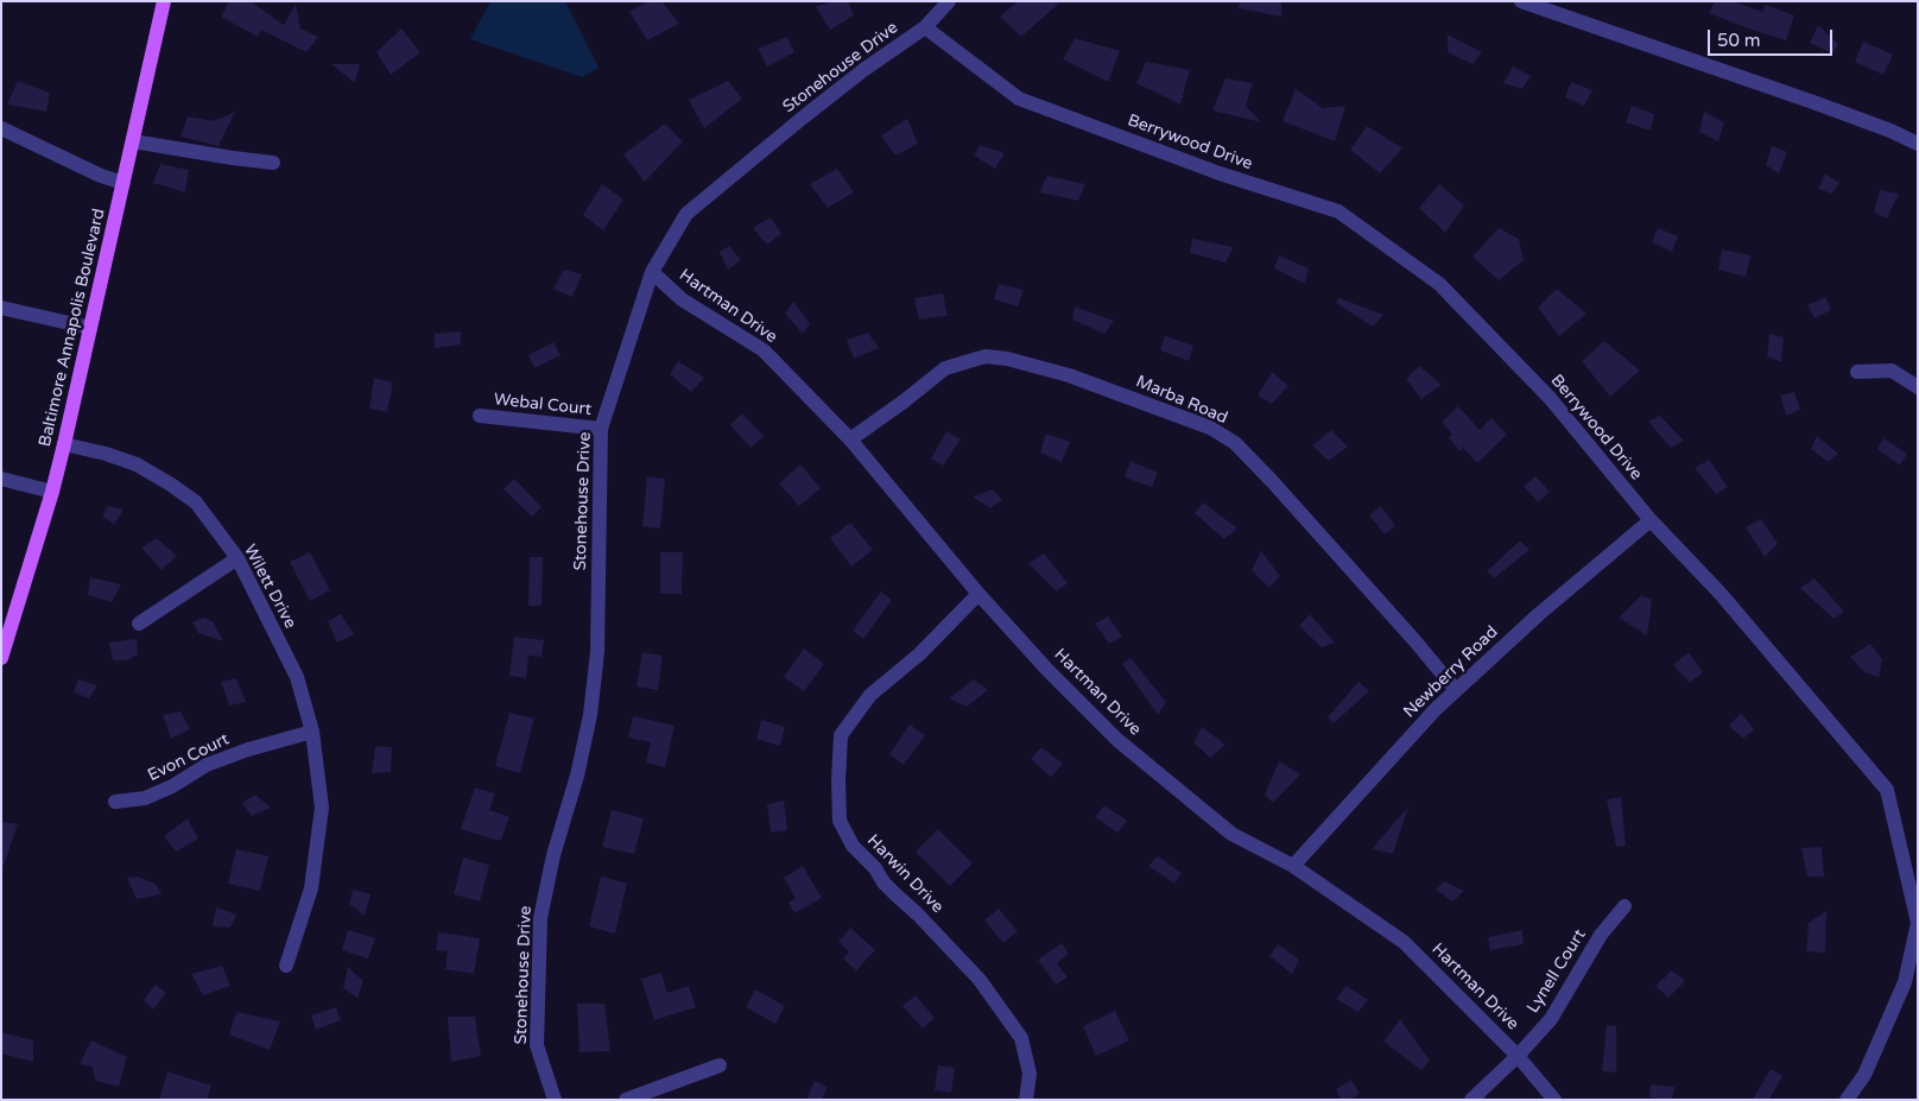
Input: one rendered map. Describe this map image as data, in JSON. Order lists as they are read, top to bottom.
{
  "streets": {
    "main road": ["Baltimore Annapolis Boulevard"],
    "street": [
      "Stonehouse Drive",
      "Berrywood Drive",
      "Hartman Drive",
      "Marba Road",
      "Webal Court",
      "Wilett Drive",
      "Newberry Road",
      "Evon Court",
      "Harwin Drive",
      "Lynell Court"
    ]
  },
  "crossings": [
    ["Stonehouse Drive", "Berrywood Drive"],
    ["Stonehouse Drive", "Hartman Drive"],
    ["Stonehouse Drive", "Webal Court"],
    ["Berrywood Drive", "Newberry Road"],
    ["Hartman Drive", "Marba Road"],
    ["Hartman Drive", "Newberry Road"],
    ["Hartman Drive", "Harwin Drive"],
    ["Hartman Drive", "Lynell Court"],
    ["Baltimore Annapolis Boulevard", "Wilett Drive"],
    ["Marba Road", "Newberry Road"],
    ["Wilett Drive", "Evon Court"]
  ],
  "scale_bar": "50 m"
}
